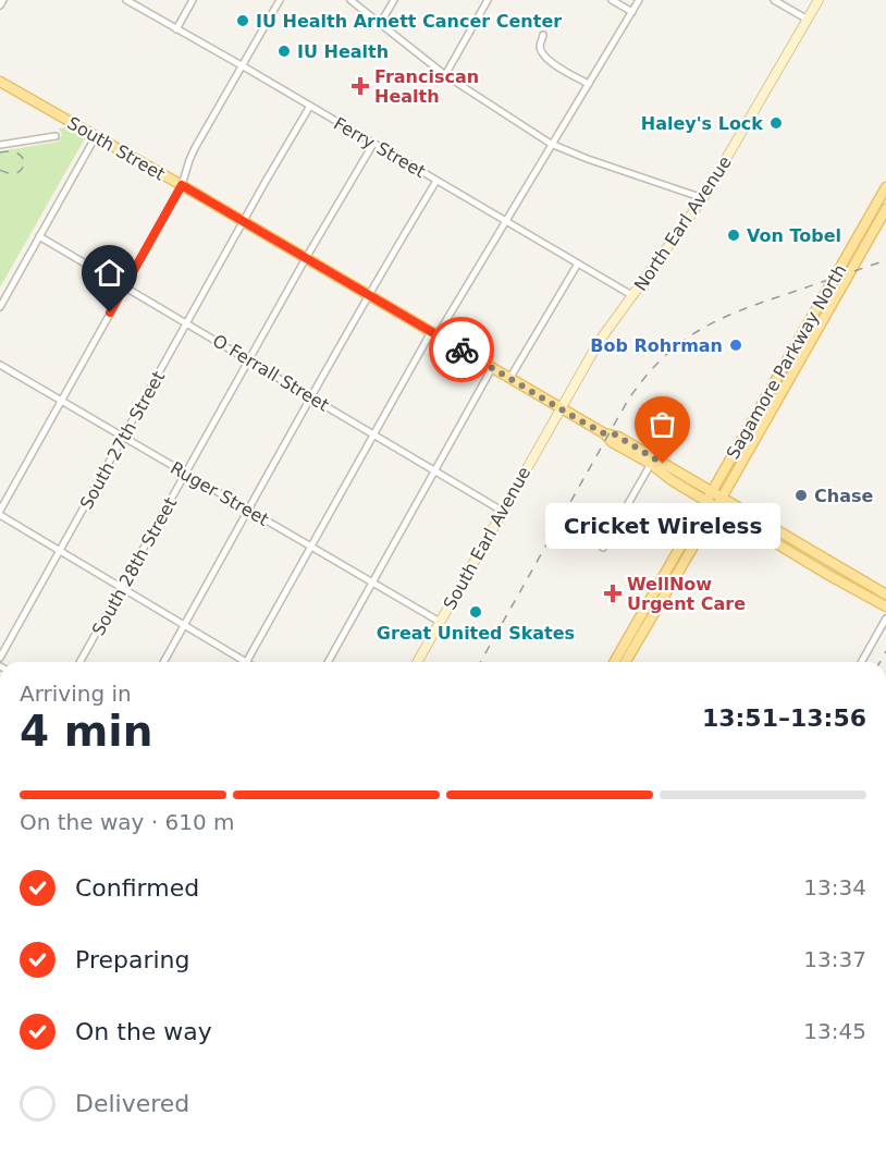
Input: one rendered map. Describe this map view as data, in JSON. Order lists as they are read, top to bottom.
{
  "streets": {
    "main road": [
      "South Street",
      "North Earl Avenue",
      "Sagamore Parkway North",
      "South Earl Avenue"
    ],
    "street": [
      "Ferry Street",
      "O Ferrall Street",
      "South 27th Street",
      "Ruger Street",
      "South 28th Street"
    ]
  },
  "crossings": [
    ["Ferry Street", "North Earl Avenue"],
    ["Ferry Street", "South 27th Street"],
    ["Ferry Street", "South 28th Street"],
    ["South Street", "North Earl Avenue"],
    ["South Street", "Sagamore Parkway North"],
    ["South Street", "South 27th Street"],
    ["South Street", "South Earl Avenue"],
    ["South Street", "South 28th Street"],
    ["North Earl Avenue", "South Earl Avenue"],
    ["O Ferrall Street", "South 27th Street"],
    ["O Ferrall Street", "South Earl Avenue"],
    ["O Ferrall Street", "South 28th Street"],
    ["South 27th Street", "Ruger Street"],
    ["Ruger Street", "South Earl Avenue"],
    ["Ruger Street", "South 28th Street"]
  ],
  "places": {
    "other": [
      "IU Health Arnett Cancer Center",
      "IU Health",
      "Haley's Lock",
      "Von Tobel",
      "Bob Rohrman",
      "Cricket Wireless",
      "Chase",
      "Great United Skates"
    ],
    "health": ["Franciscan Health", "WellNow Urgent Care"]
  },
  "page": {
    "bubble": "Cricket Wireless",
    "heading": ["4 min", "Arriving in", "13:51–13:56"],
    "bar": "On the way · 610 m",
    "list": [
      ["Confirmed", "13:34"],
      ["Preparing", "13:37"],
      ["On the way", "13:45"],
      "Delivered"
    ]
  }
}
